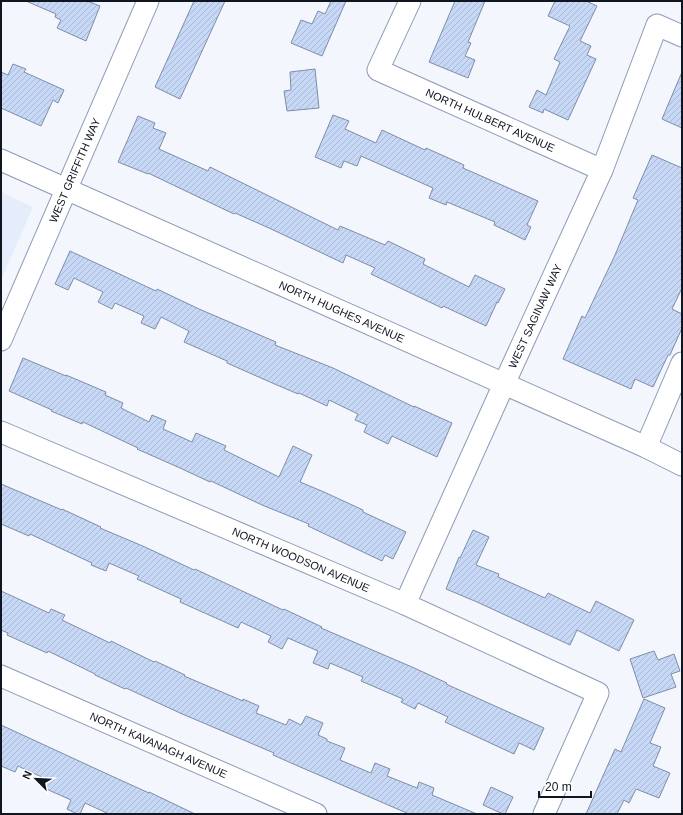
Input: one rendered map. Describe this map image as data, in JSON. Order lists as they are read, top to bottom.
{
  "streets": {
    "street": [
      "NORTH HULBERT AVENUE",
      "WEST GRIFFITH WAY",
      "NORTH HUGHES AVENUE",
      "WEST SAGINAW WAY",
      "NORTH WOODSON AVENUE",
      "NORTH KAVANAGH AVENUE"
    ]
  },
  "crossings": [
    ["NORTH HULBERT AVENUE", "WEST SAGINAW WAY"],
    ["WEST GRIFFITH WAY", "NORTH HUGHES AVENUE"],
    ["NORTH HUGHES AVENUE", "WEST SAGINAW WAY"],
    ["WEST SAGINAW WAY", "NORTH WOODSON AVENUE"]
  ],
  "scale_bar": "20 m",
  "north": "top left"
}
